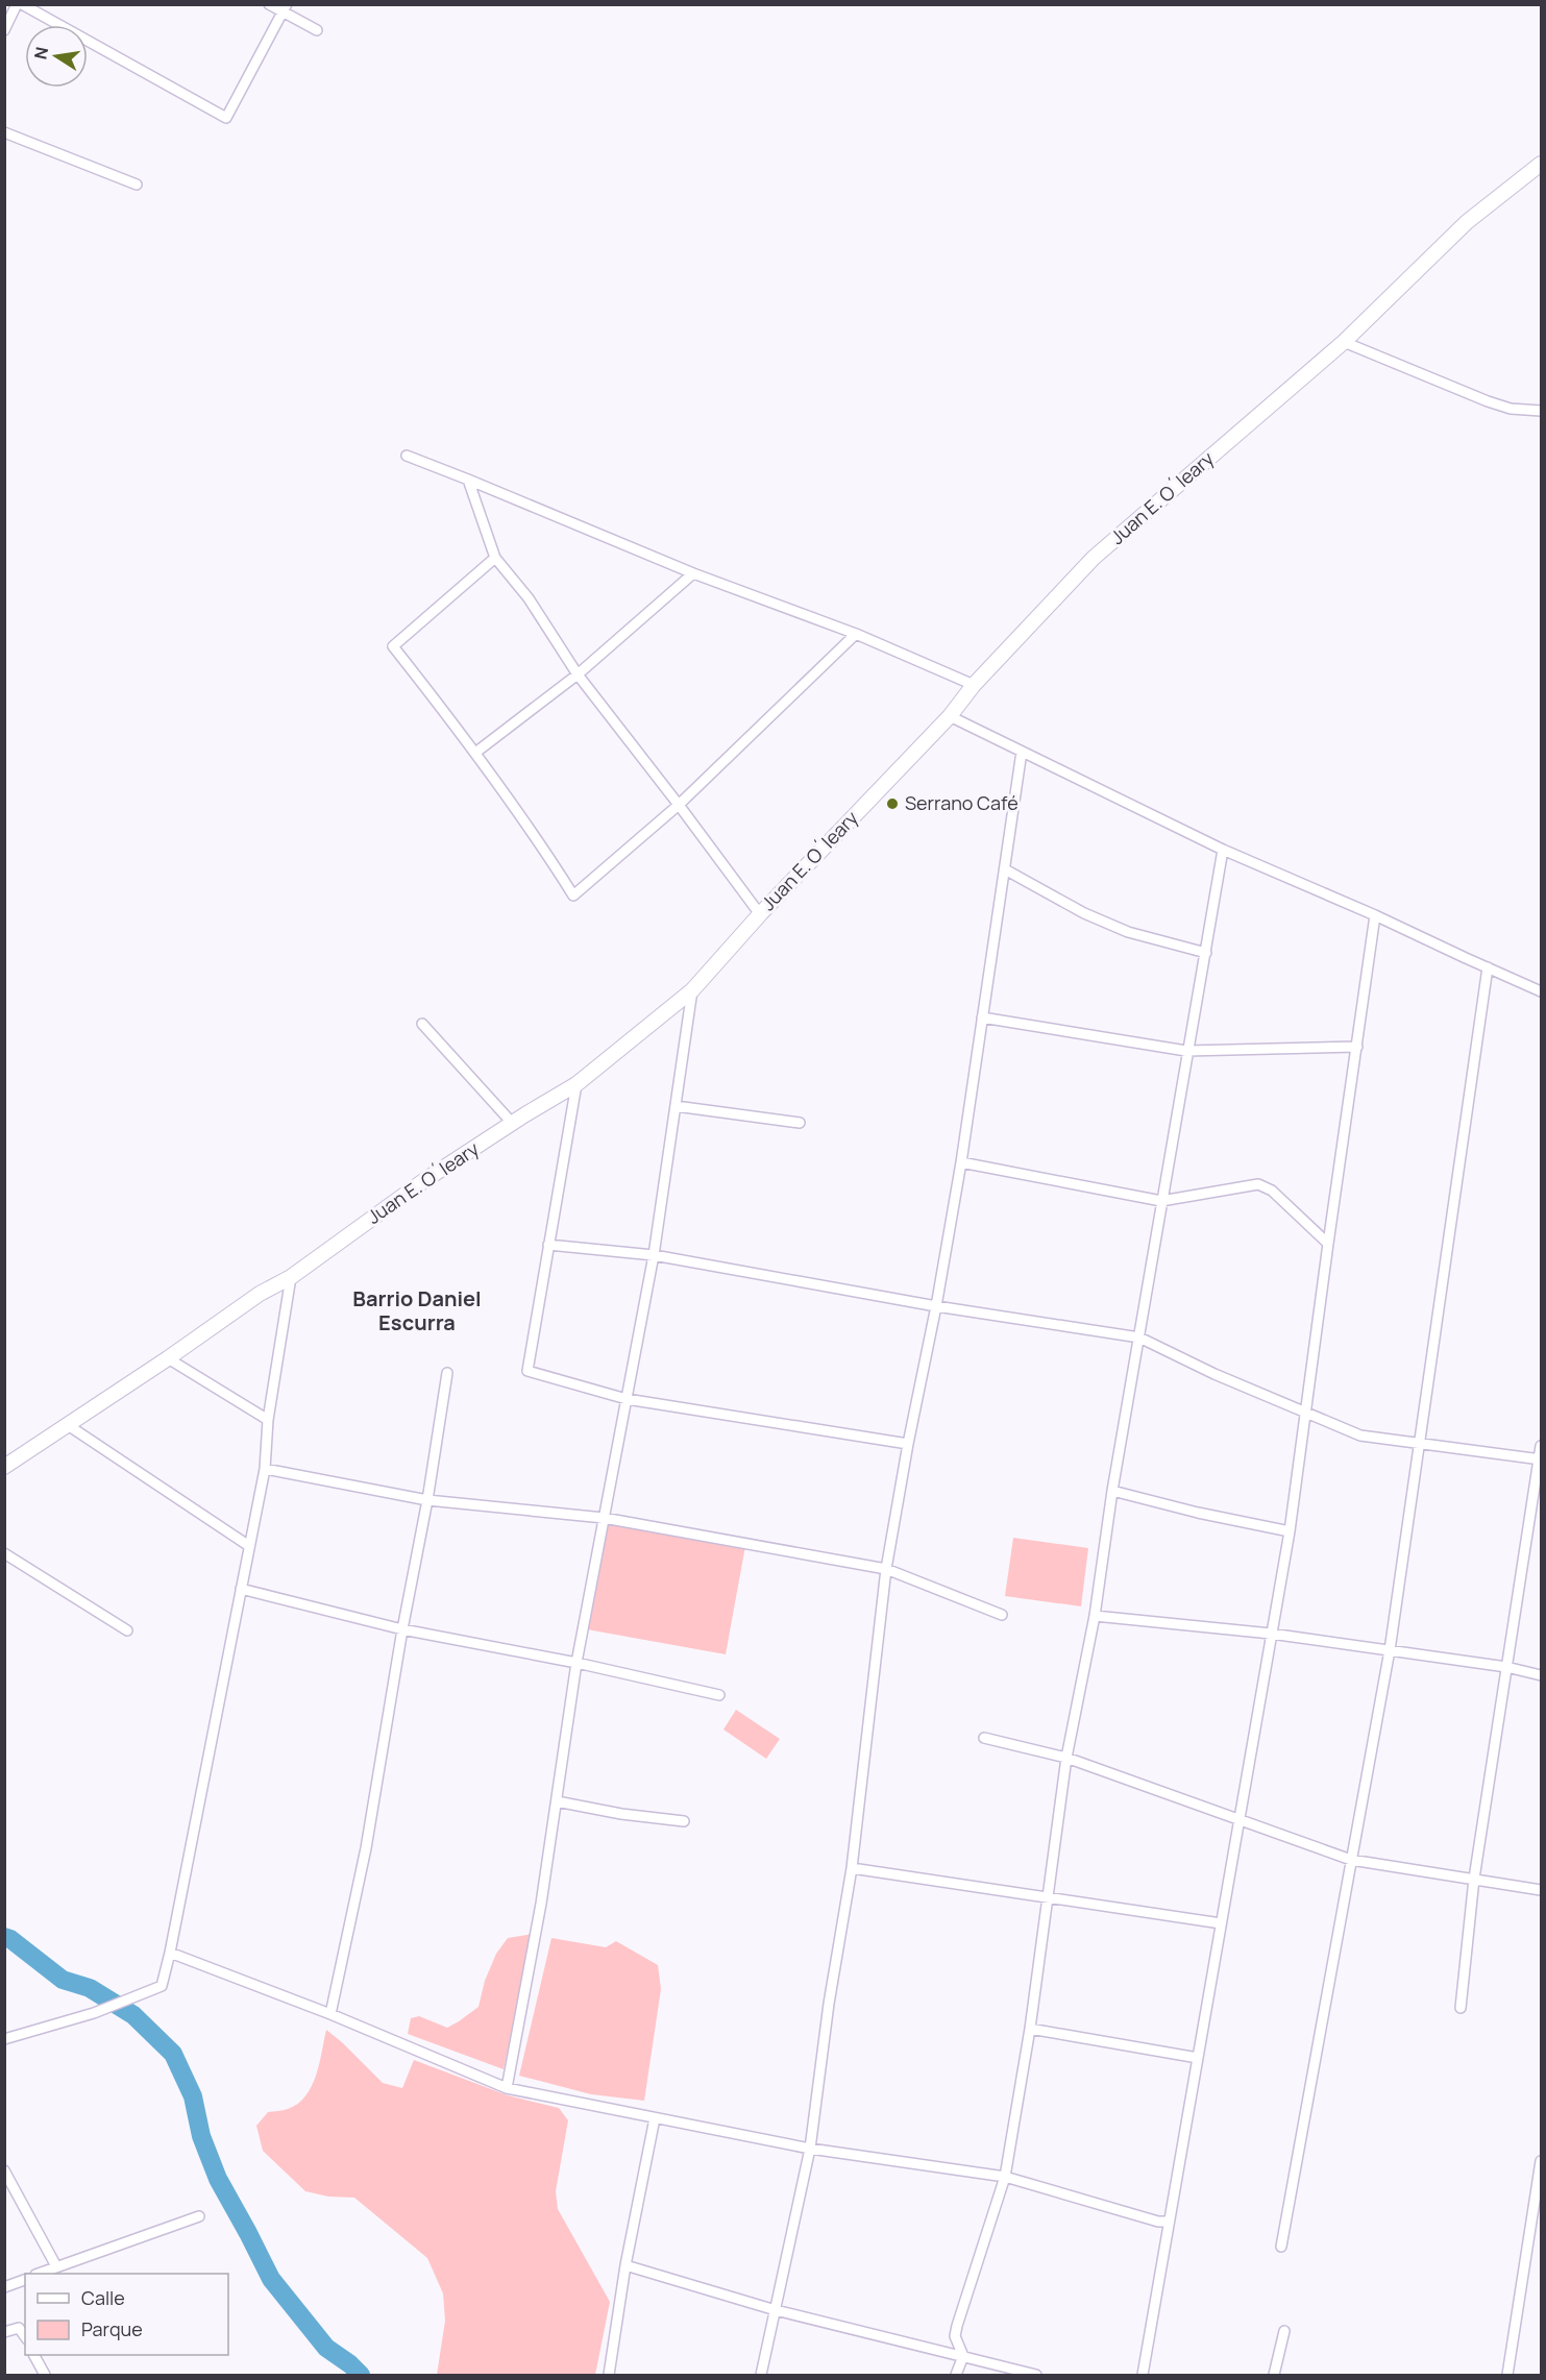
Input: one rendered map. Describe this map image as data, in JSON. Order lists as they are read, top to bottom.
{
  "streets": {
    "street": ["Juan E. O´leary"]
  },
  "districts": ["Barrio Daniel Escurra"],
  "places": ["Serrano Café"],
  "legend": ["Calle", "Parque"],
  "north": "left"
}
